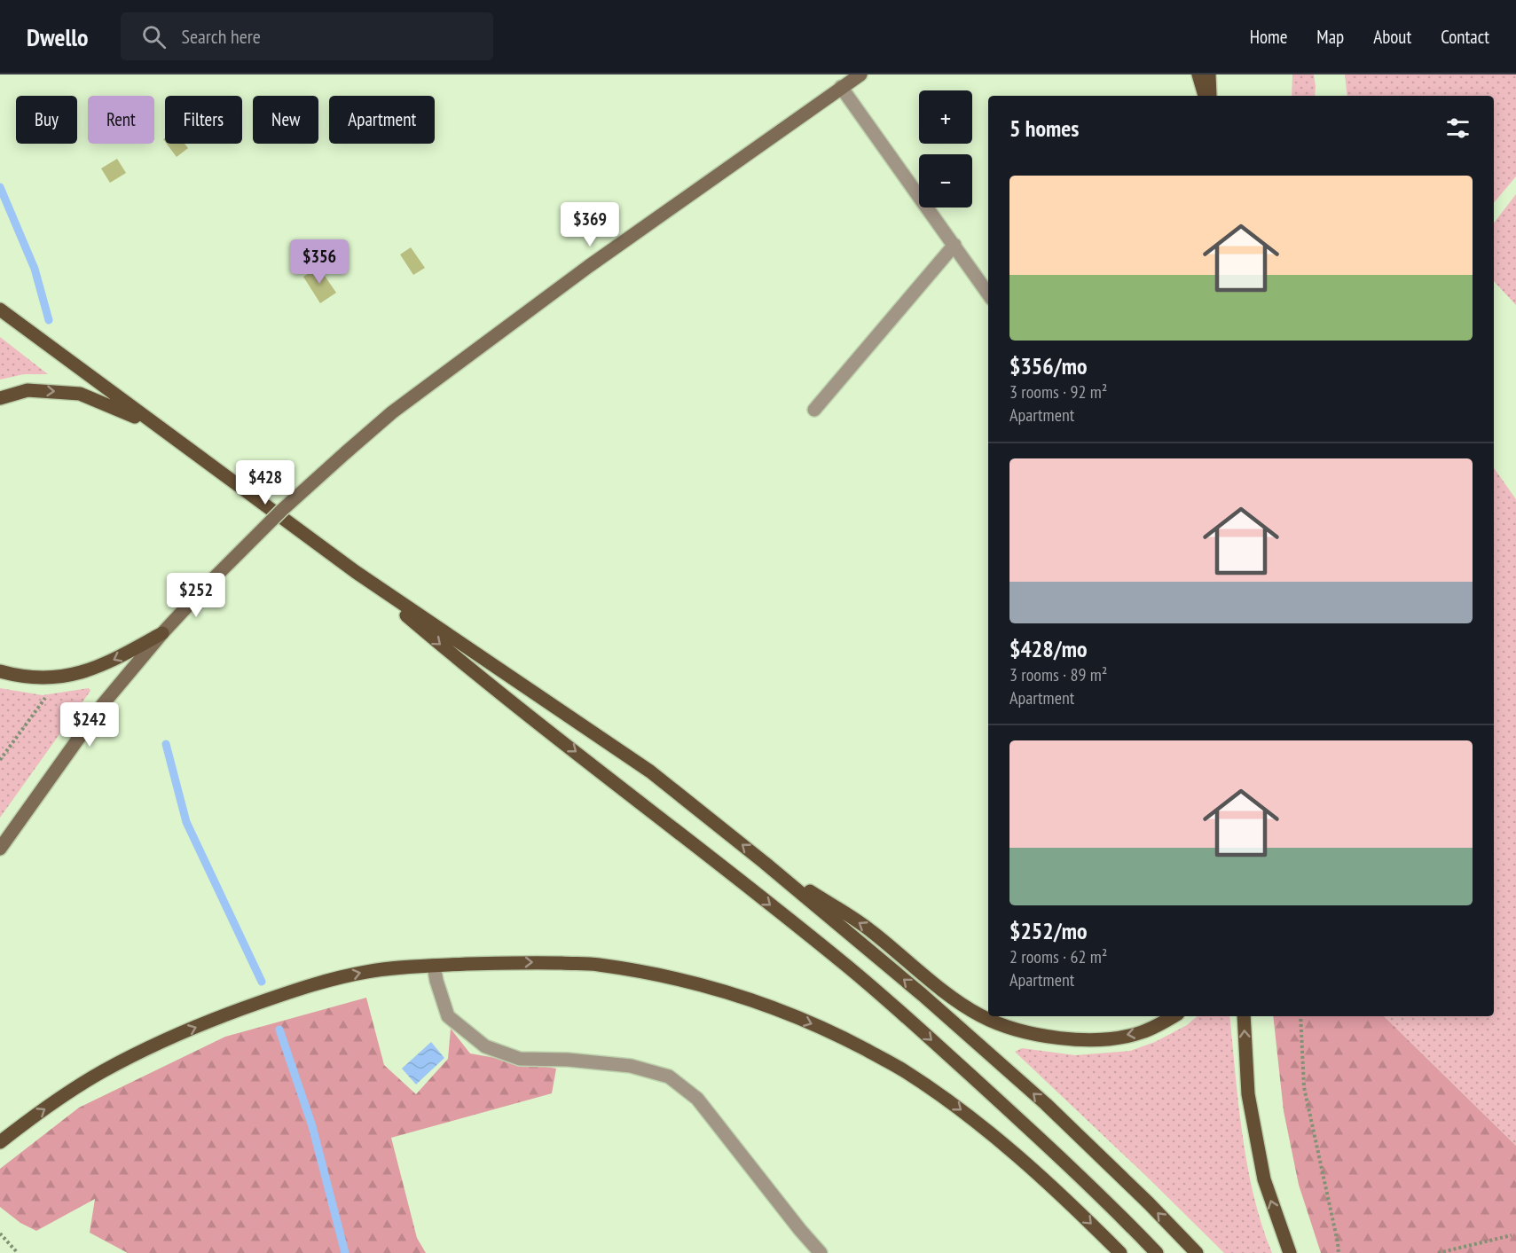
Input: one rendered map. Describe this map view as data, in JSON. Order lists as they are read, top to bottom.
{
  "page": {
    "header": "Dwello",
    "search": "Search here",
    "nav": [
      "Home",
      "Map",
      "About",
      "Contact"
    ],
    "map_buttons": ["+", "−"],
    "chip": [
      "Buy",
      "Rent",
      "Filters",
      "New",
      "Apartment"
    ],
    "heading": "5 homes",
    "list": [
      {
        "name": "$356/mo",
        "note": "3 rooms · 92 m² · Apartment"
      },
      {
        "name": "$428/mo",
        "note": "3 rooms · 89 m² · Apartment"
      },
      {
        "name": "$252/mo",
        "note": "2 rooms · 62 m² · Apartment"
      }
    ],
    "price": [
      "$369",
      "$356",
      "$428",
      "$252",
      "$242"
    ]
  }
}
